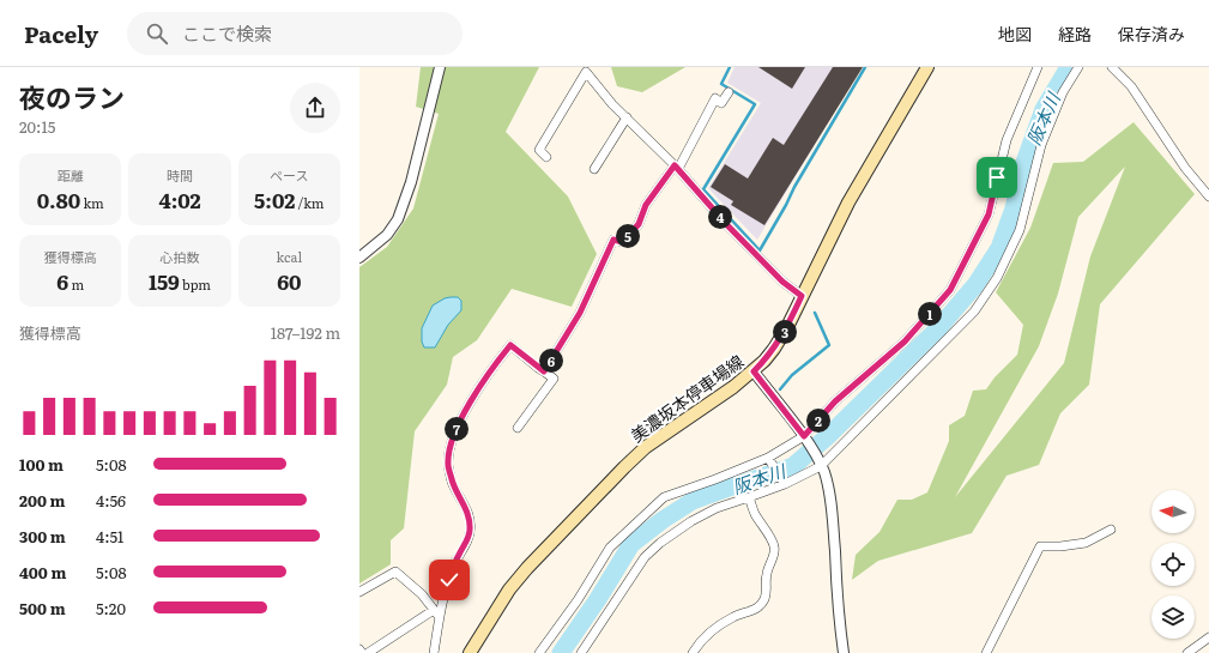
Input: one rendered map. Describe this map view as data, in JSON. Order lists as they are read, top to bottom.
{
  "streets": {
    "main road": ["美濃坂本停車場線"]
  },
  "water": ["阪本川"],
  "north": "left",
  "page": {
    "header": "Pacely",
    "search": "ここで検索",
    "nav": ["地図", "経路", "保存済み"],
    "heading": ["夜のラン", "20:15"],
    "stats": [
      ["距離", "0.80 km"],
      ["時間", "4:02"],
      ["ペース", "5:02 /km"],
      ["獲得標高", "6 m"],
      ["心拍数", "159 bpm"],
      ["kcal", "60"]
    ],
    "pins": [
      "4",
      "5",
      "1",
      "3",
      "6",
      "2",
      "7"
    ],
    "chart": ["獲得標高", "187–192 m"],
    "list": [
      {
        "name": "100 m",
        "note": "5:08"
      },
      {
        "name": "200 m",
        "note": "4:56"
      },
      {
        "name": "300 m",
        "note": "4:51"
      },
      {
        "name": "400 m",
        "note": "5:08"
      },
      {
        "name": "500 m",
        "note": "5:20"
      }
    ]
  }
}
